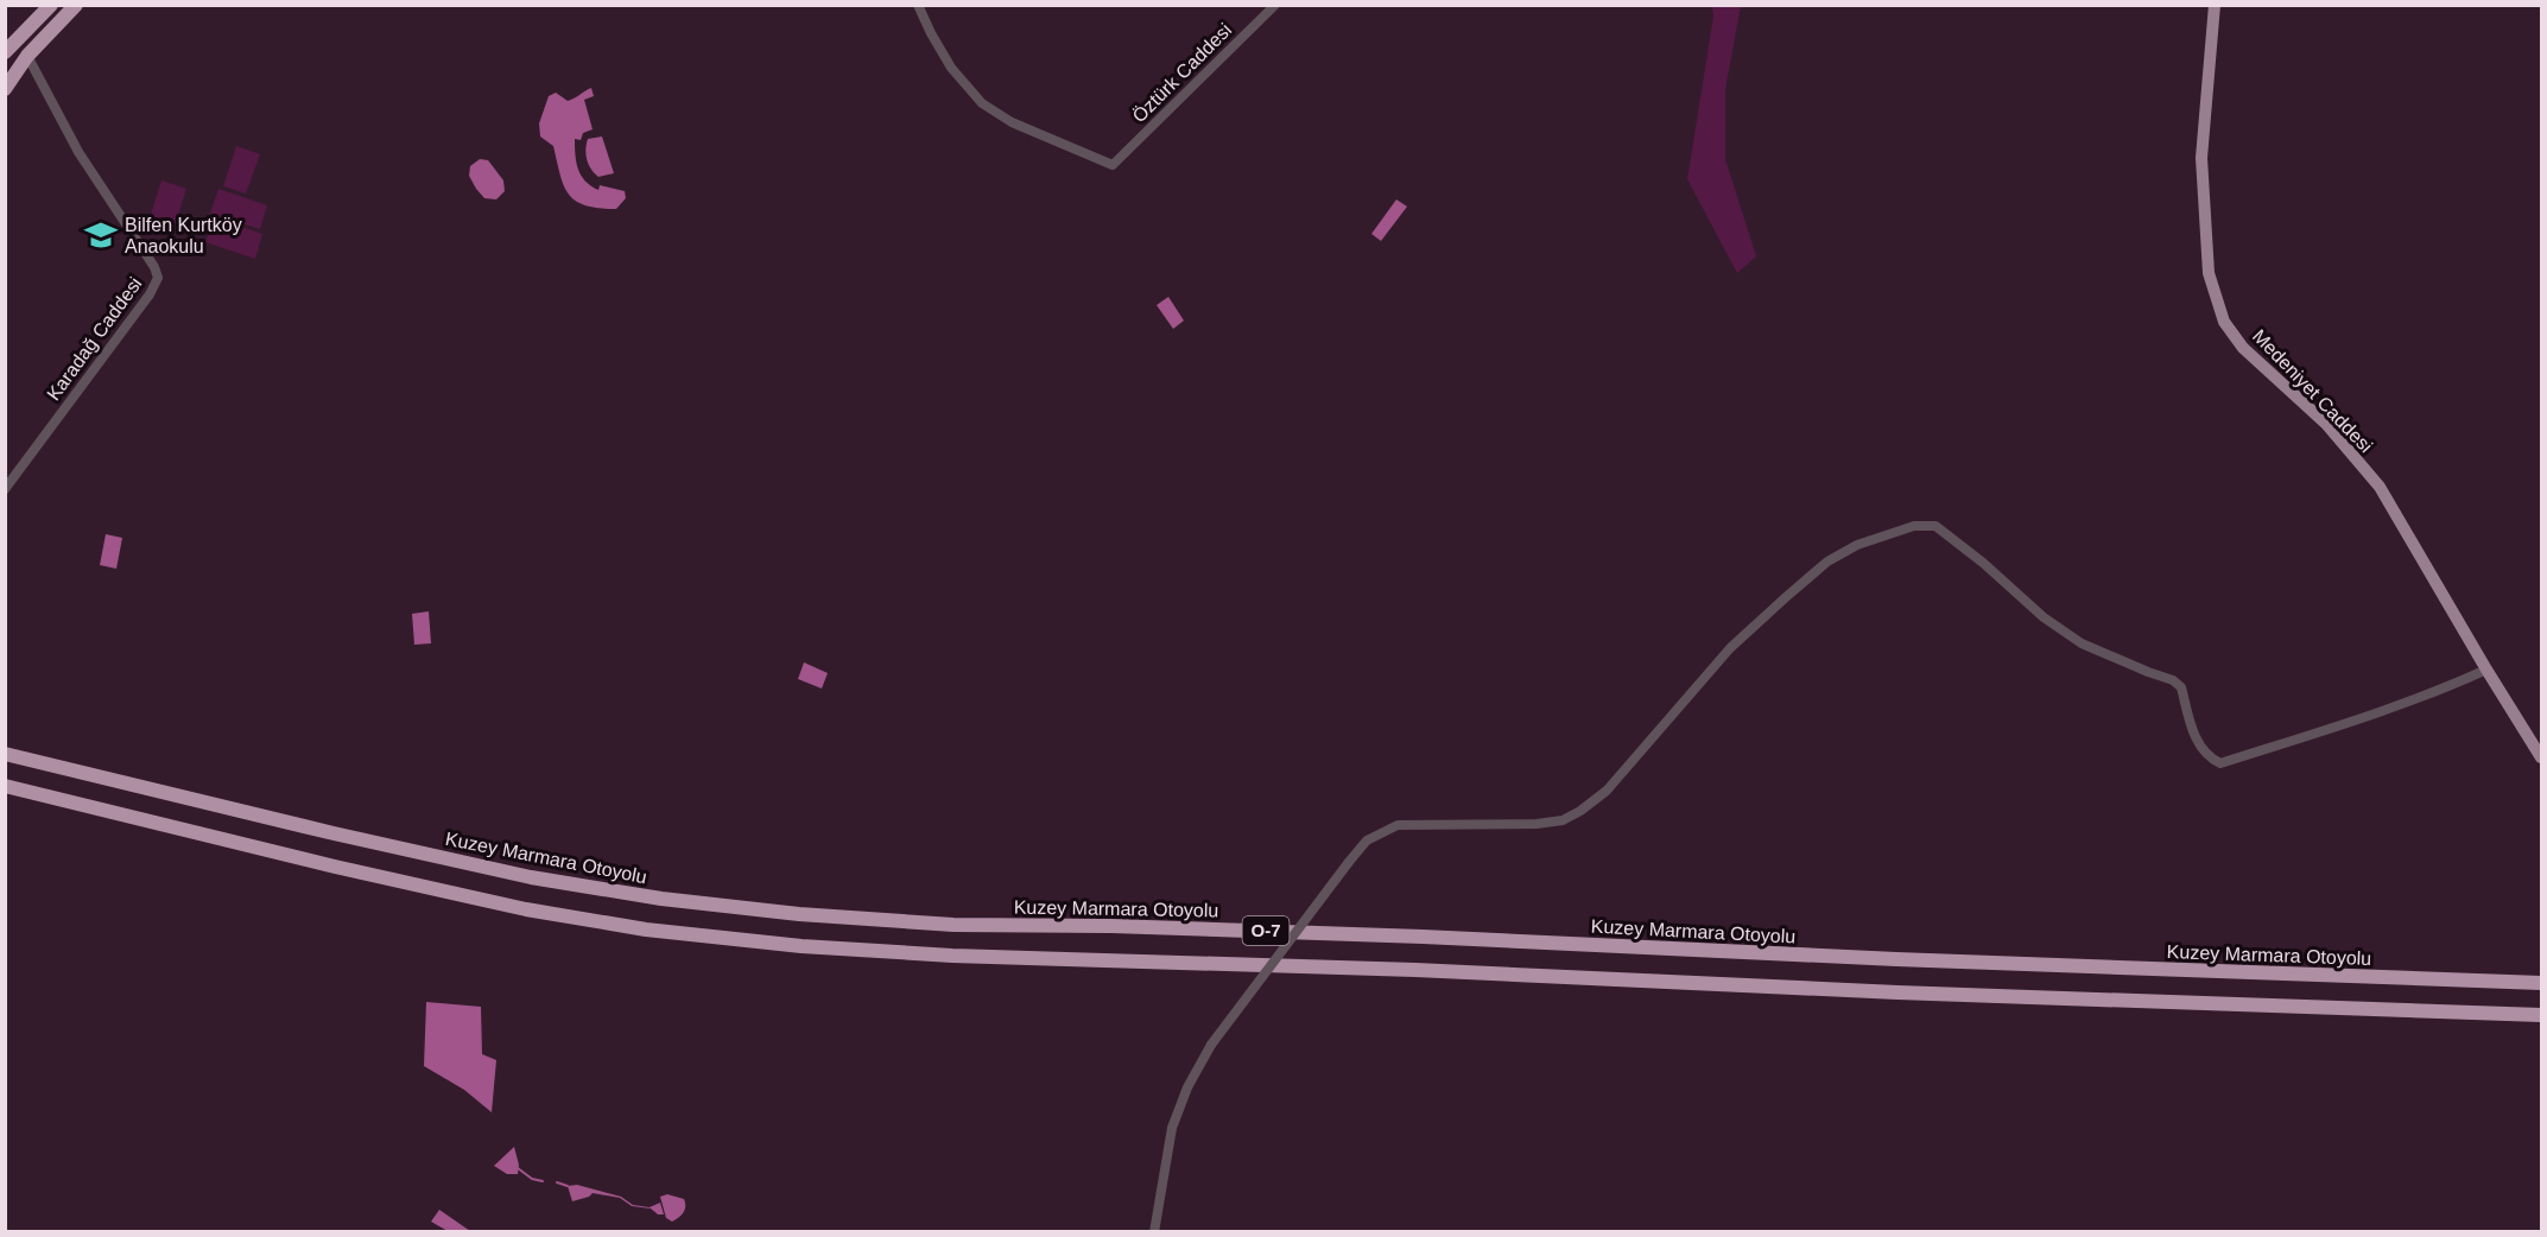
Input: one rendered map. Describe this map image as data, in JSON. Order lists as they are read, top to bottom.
{
  "streets": {
    "highway": ["Kuzey Marmara Otoyolu", "O-7"],
    "main road": ["Medeniyet Caddesi"],
    "street": ["Öztürk Caddesi", "Karadağ Caddesi"]
  },
  "places": {
    "school or university": ["Bilfen Kurtköy Anaokulu"]
  }
}
